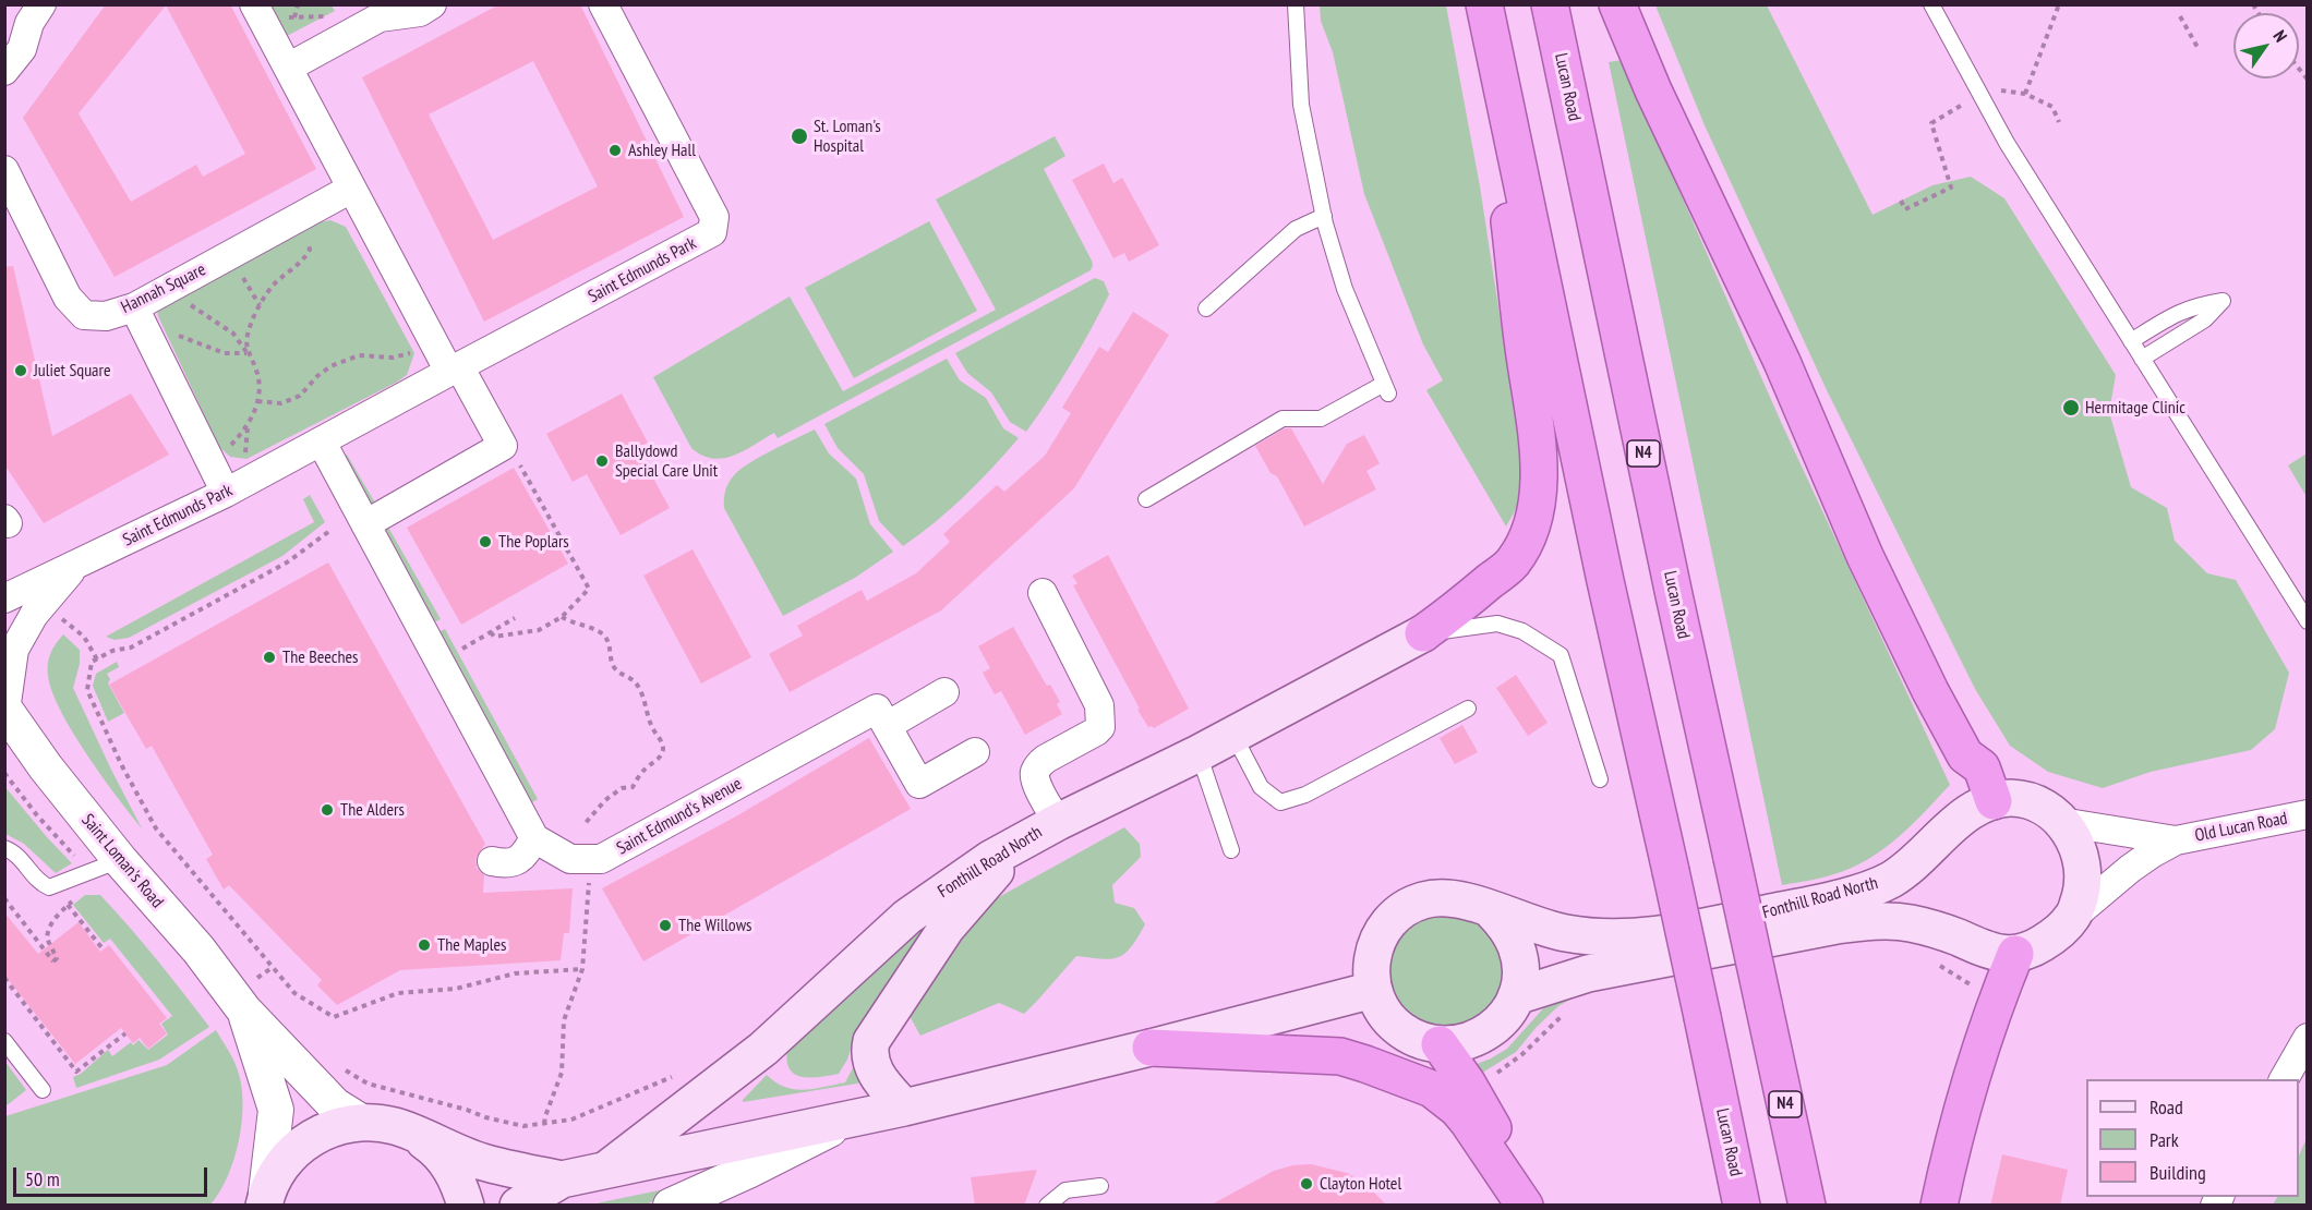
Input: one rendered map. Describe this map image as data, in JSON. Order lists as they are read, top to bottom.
{
  "streets": {
    "highway": ["Lucan Road", "N4"],
    "main road": ["Fonthill Road North"],
    "street": [
      "Saint Edmunds Park",
      "Hannah Square",
      "Saint Edmund's Avenue",
      "Old Lucan Road",
      "Saint Loman's Road"
    ]
  },
  "crossings": [
    ["Saint Edmunds Park", "Saint Loman's Road"],
    ["Old Lucan Road", "Fonthill Road North"],
    ["Saint Loman's Road", "Fonthill Road North"]
  ],
  "places": [
    "St. Loman's Hospital",
    "Ashley Hall",
    "Juliet Square",
    "Hermitage Clinic",
    "Ballydowd Special Care Unit",
    "The Poplars",
    "The Beeches",
    "The Alders",
    "The Willows",
    "The Maples",
    "Clayton Hotel"
  ],
  "legend": ["Road", "Park", "Building"],
  "scale_bar": "50 m",
  "north": "top right"
}
